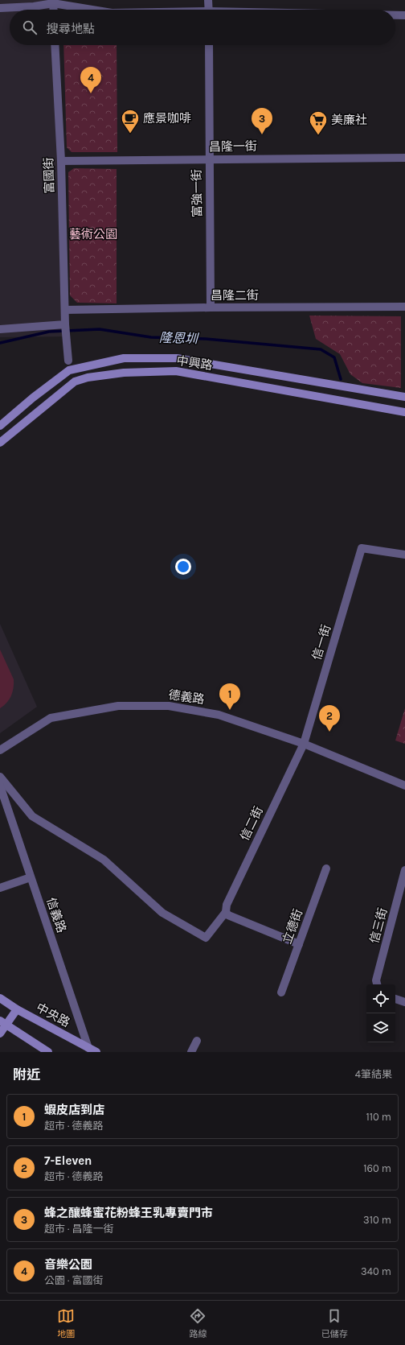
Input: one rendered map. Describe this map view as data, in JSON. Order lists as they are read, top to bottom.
{
  "streets": {
    "street": [
      "昌隆一街",
      "富國街",
      "富強一街",
      "昌隆二街",
      "中興路",
      "信一街",
      "德義路",
      "信二街",
      "信義路",
      "信三街",
      "立德街",
      "中央路"
    ]
  },
  "crossings": [
    ["昌隆一街", "富國街"],
    ["昌隆一街", "富強一街"],
    ["富國街", "昌隆二街"],
    ["富強一街", "昌隆二街"],
    ["信一街", "德義路"],
    ["信一街", "信二街"],
    ["德義路", "信二街"],
    ["信義路", "中央路"]
  ],
  "water": ["隆恩圳"],
  "parks": ["藝術公園"],
  "places": {
    "cafe": ["應景咖啡"],
    "supermarket": ["美廉社"]
  },
  "page": {
    "search": "搜尋地點",
    "pins": [
      "4",
      "3",
      "1",
      "2"
    ],
    "heading": ["附近", "4筆結果"],
    "list": [
      {
        "mark": "1",
        "name": "蝦皮店到店",
        "note": "超市 · 德義路",
        "value": "110 m"
      },
      {
        "mark": "2",
        "name": "7-Eleven",
        "note": "超市 · 德義路",
        "value": "160 m"
      },
      {
        "mark": "3",
        "name": "蜂之釀蜂蜜花粉蜂王乳專賣門市",
        "note": "超市 · 昌隆一街",
        "value": "310 m"
      },
      {
        "mark": "4",
        "name": "音樂公園",
        "note": "公園 · 富國街",
        "value": "340 m"
      }
    ],
    "nav": ["地圖", "路線", "已儲存"]
  }
}
